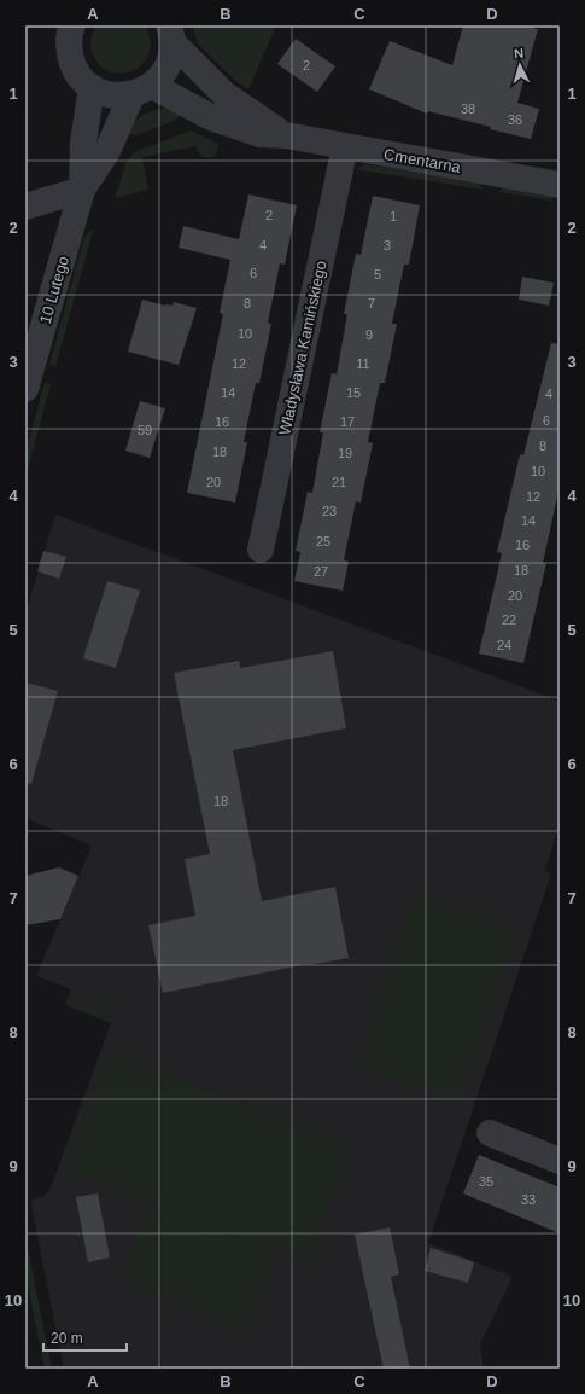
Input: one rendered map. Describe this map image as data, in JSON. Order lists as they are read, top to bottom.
{
  "streets": {
    "street": ["Cmentarna", "10 Lutego", "Władysława Kamińskiego"]
  },
  "crossings": [
    ["Cmentarna", "Władysława Kamińskiego"]
  ],
  "house_numbers": [
    "2",
    "38",
    "36",
    "2",
    "1",
    "4",
    "3",
    "6",
    "5",
    "8",
    "7",
    "10",
    "9",
    "12",
    "11",
    "14",
    "15",
    "4",
    "6",
    "16",
    "17",
    "59",
    "8",
    "18",
    "19",
    "10",
    "20",
    "21",
    "12",
    "23",
    "14",
    "25",
    "16",
    "18",
    "27",
    "20",
    "22",
    "24",
    "18",
    "35",
    "33"
  ],
  "scale_bar": "20 m",
  "north": "top",
  "grid": {
    "columns": [
      "A",
      "B",
      "C",
      "D"
    ],
    "rows": [
      "1",
      "2",
      "3",
      "4",
      "5",
      "6",
      "7",
      "8",
      "9",
      "10"
    ]
  }
}
